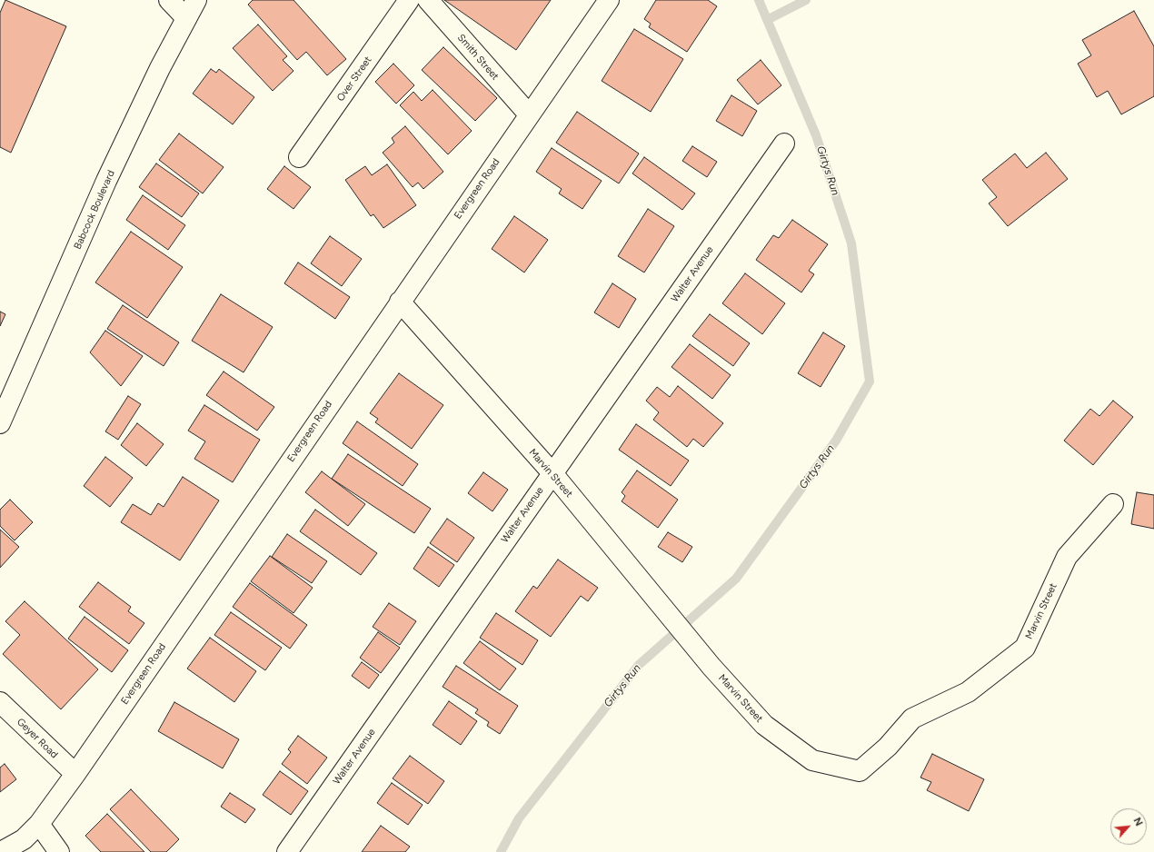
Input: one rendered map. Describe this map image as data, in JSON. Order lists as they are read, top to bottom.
{
  "streets": {
    "street": [
      "Smith Street",
      "Over Street",
      "Evergreen Road",
      "Babcock Boulevard",
      "Walter Avenue",
      "Marvin Street",
      "Geyer Road"
    ]
  },
  "crossings": [
    ["Smith Street", "Evergreen Road"],
    ["Evergreen Road", "Marvin Street"],
    ["Evergreen Road", "Geyer Road"],
    ["Walter Avenue", "Marvin Street"]
  ],
  "water": ["Girtys Run"],
  "north": "top right"
}
